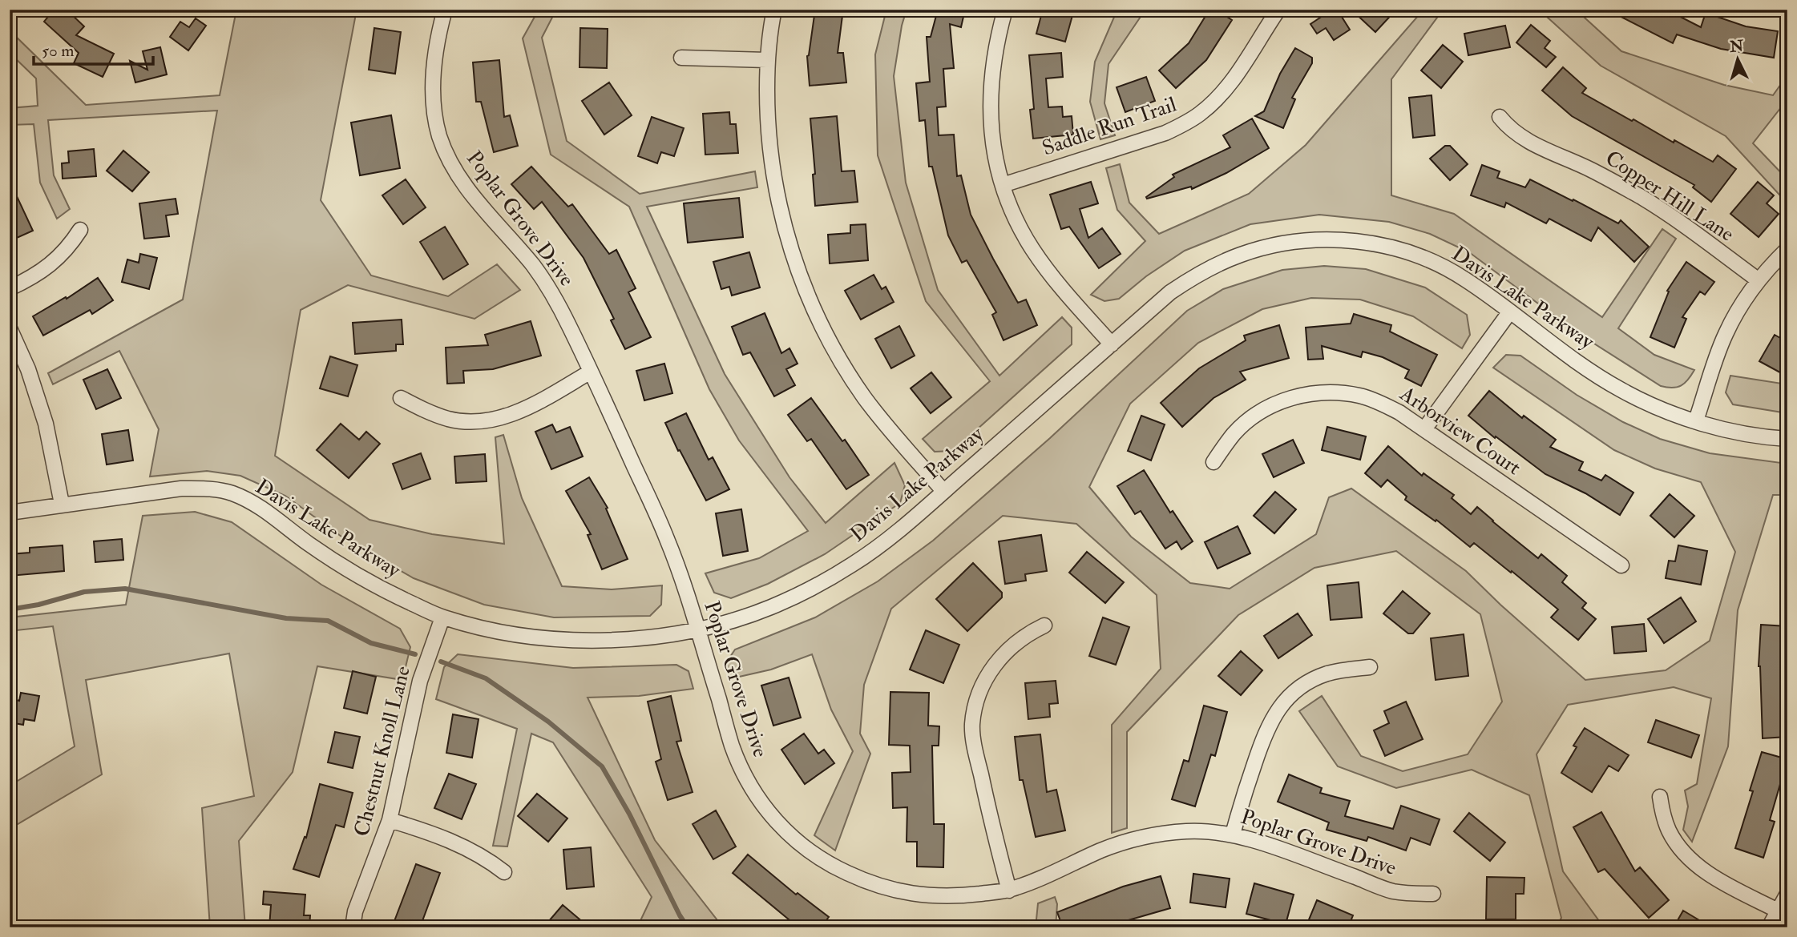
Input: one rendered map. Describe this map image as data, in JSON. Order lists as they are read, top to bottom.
{
  "streets": {
    "street": [
      "Saddle Run Trail",
      "Copper Hill Lane",
      "Poplar Grove Drive",
      "Davis Lake Parkway",
      "Arborview Court",
      "Chestnut Knoll Lane"
    ]
  },
  "crossings": [
    ["Poplar Grove Drive", "Davis Lake Parkway"],
    ["Davis Lake Parkway", "Chestnut Knoll Lane"]
  ],
  "scale_bar": "50 m",
  "north": "top"
}
